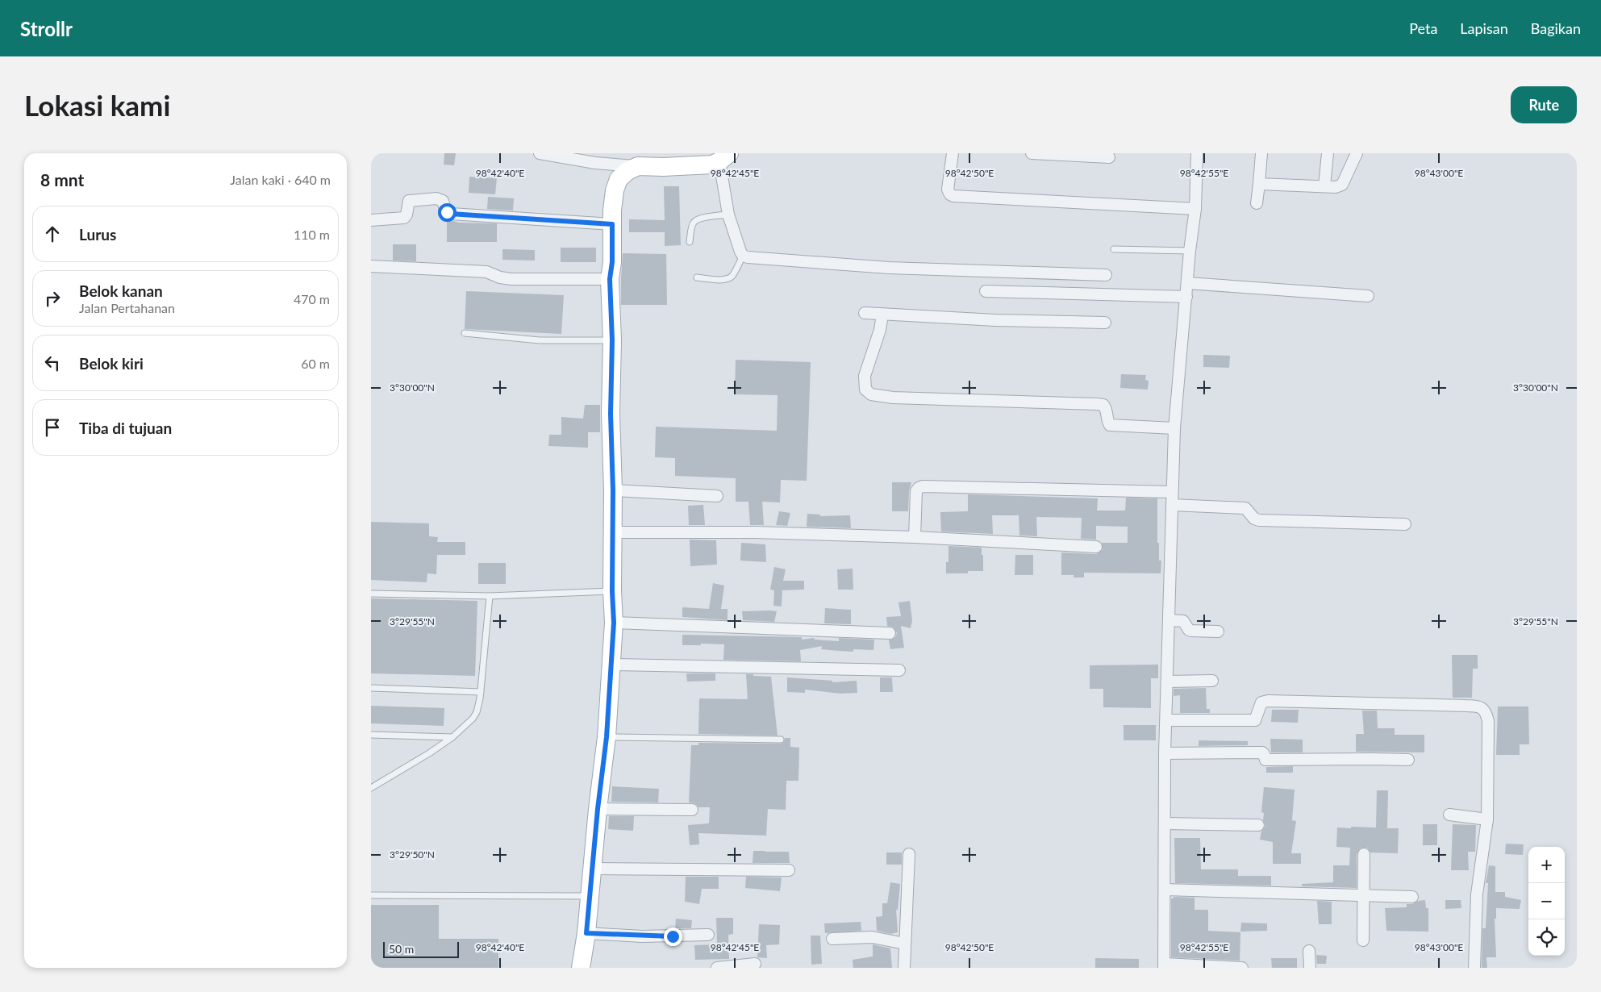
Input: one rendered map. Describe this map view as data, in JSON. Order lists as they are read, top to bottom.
{
  "scale_bar": "50 m",
  "page": {
    "header": "Strollr",
    "nav": ["Peta", "Lapisan", "Bagikan"],
    "buttons": "Rute",
    "title": "Lokasi kami",
    "heading": ["8 mnt", "Jalan kaki · 640 m"],
    "list": [
      ["Lurus", "110 m"],
      ["Belok kanan", "Jalan Pertahanan", "470 m"],
      ["Belok kiri", "60 m"],
      "Tiba di tujuan"
    ],
    "map_buttons": ["+", "−"],
    "scale": "50 m"
  },
  "coordinates": [
    "98°42'40\"E",
    "98°42'45\"E",
    "98°42'50\"E",
    "98°42'55\"E",
    "98°43'00\"E",
    "3°30'00\"N",
    "3°29'55\"N",
    "3°29'50\"N"
  ]
}
